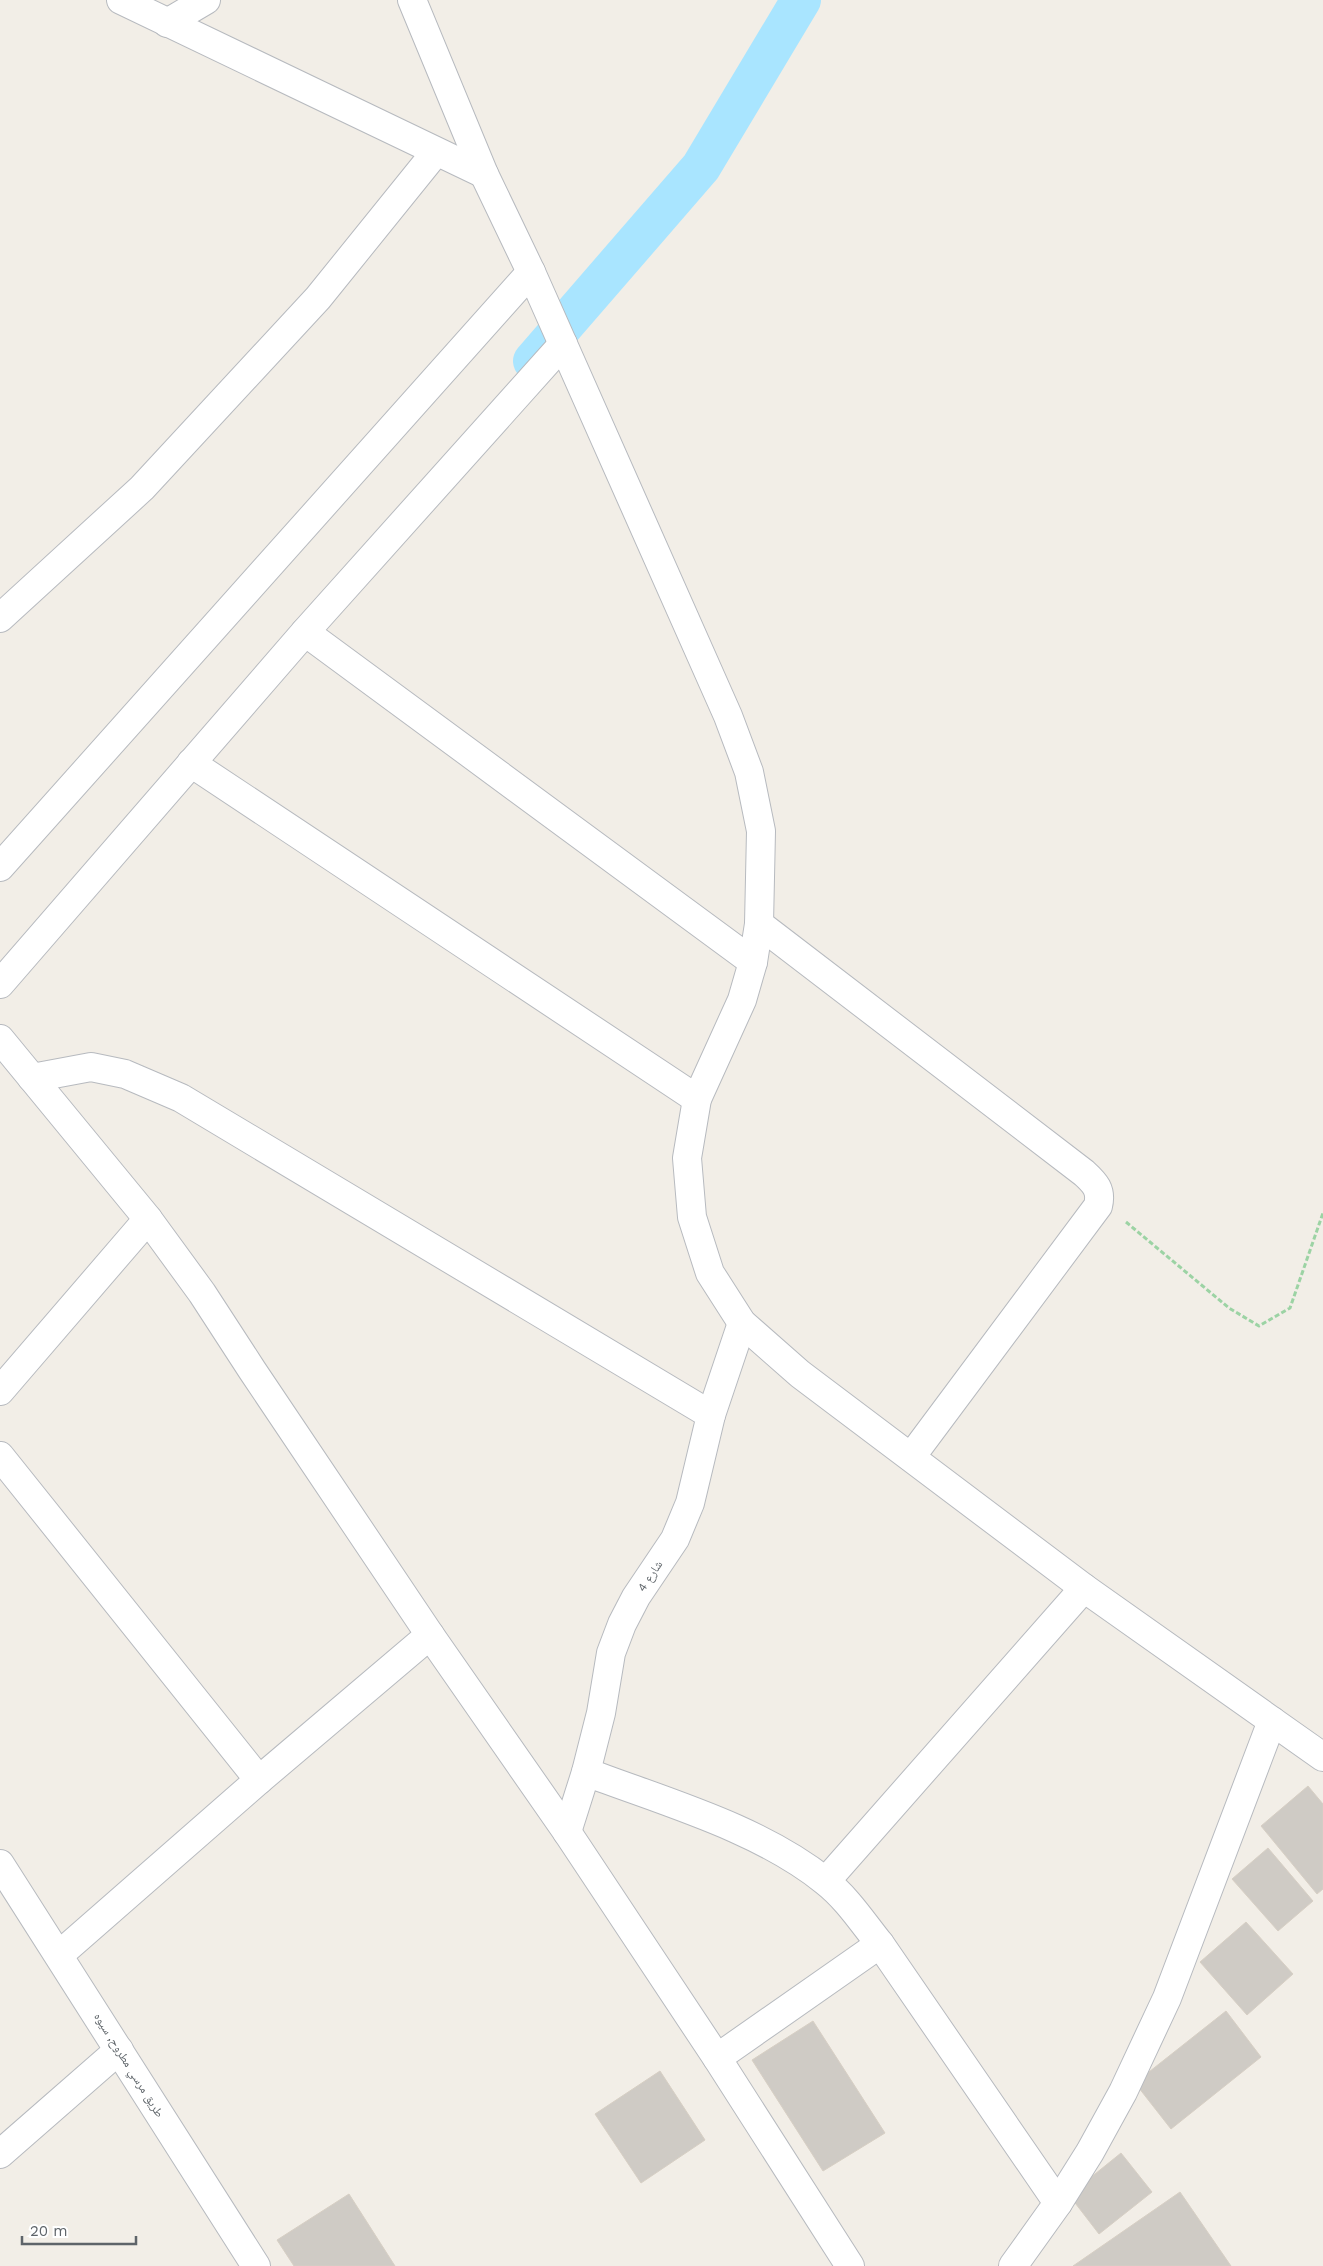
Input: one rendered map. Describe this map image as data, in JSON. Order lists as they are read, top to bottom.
{
  "streets": {
    "street": ["شارع 4", "طريق مرسي مطروح, سيوه"]
  },
  "scale_bar": "20 m"
}
